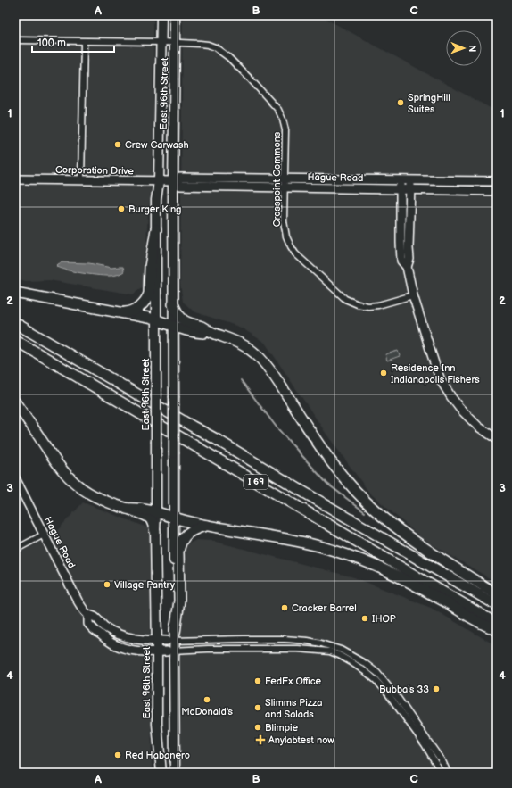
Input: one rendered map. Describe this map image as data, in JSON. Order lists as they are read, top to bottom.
{
  "streets": {
    "highway": ["I 69"],
    "main road": ["East 96th Street"],
    "street": ["Corporation Drive", "Hague Road", "Crosspoint Commons"]
  },
  "crossings": [
    ["East 96th Street", "Corporation Drive"],
    ["East 96th Street", "Hague Road"],
    ["East 96th Street", "Crosspoint Commons"],
    ["Corporation Drive", "Hague Road"],
    ["Hague Road", "Crosspoint Commons"]
  ],
  "places": {
    "other": [
      "SpringHill Suites",
      "Crew Carwash",
      "Burger King",
      "Residence Inn Indianapolis Fishers",
      "Village Pantry",
      "Cracker Barrel",
      "IHOP",
      "FedEx Office",
      "Bubba's 33",
      "McDonald's",
      "Slimms Pizza and Salads",
      "Blimpie",
      "Red Habanero"
    ],
    "health": ["Anylabtest now"]
  },
  "scale_bar": "100 m",
  "north": "right",
  "grid": {
    "columns": ["A", "B", "C"],
    "rows": [
      "1",
      "2",
      "3",
      "4"
    ]
  }
}
